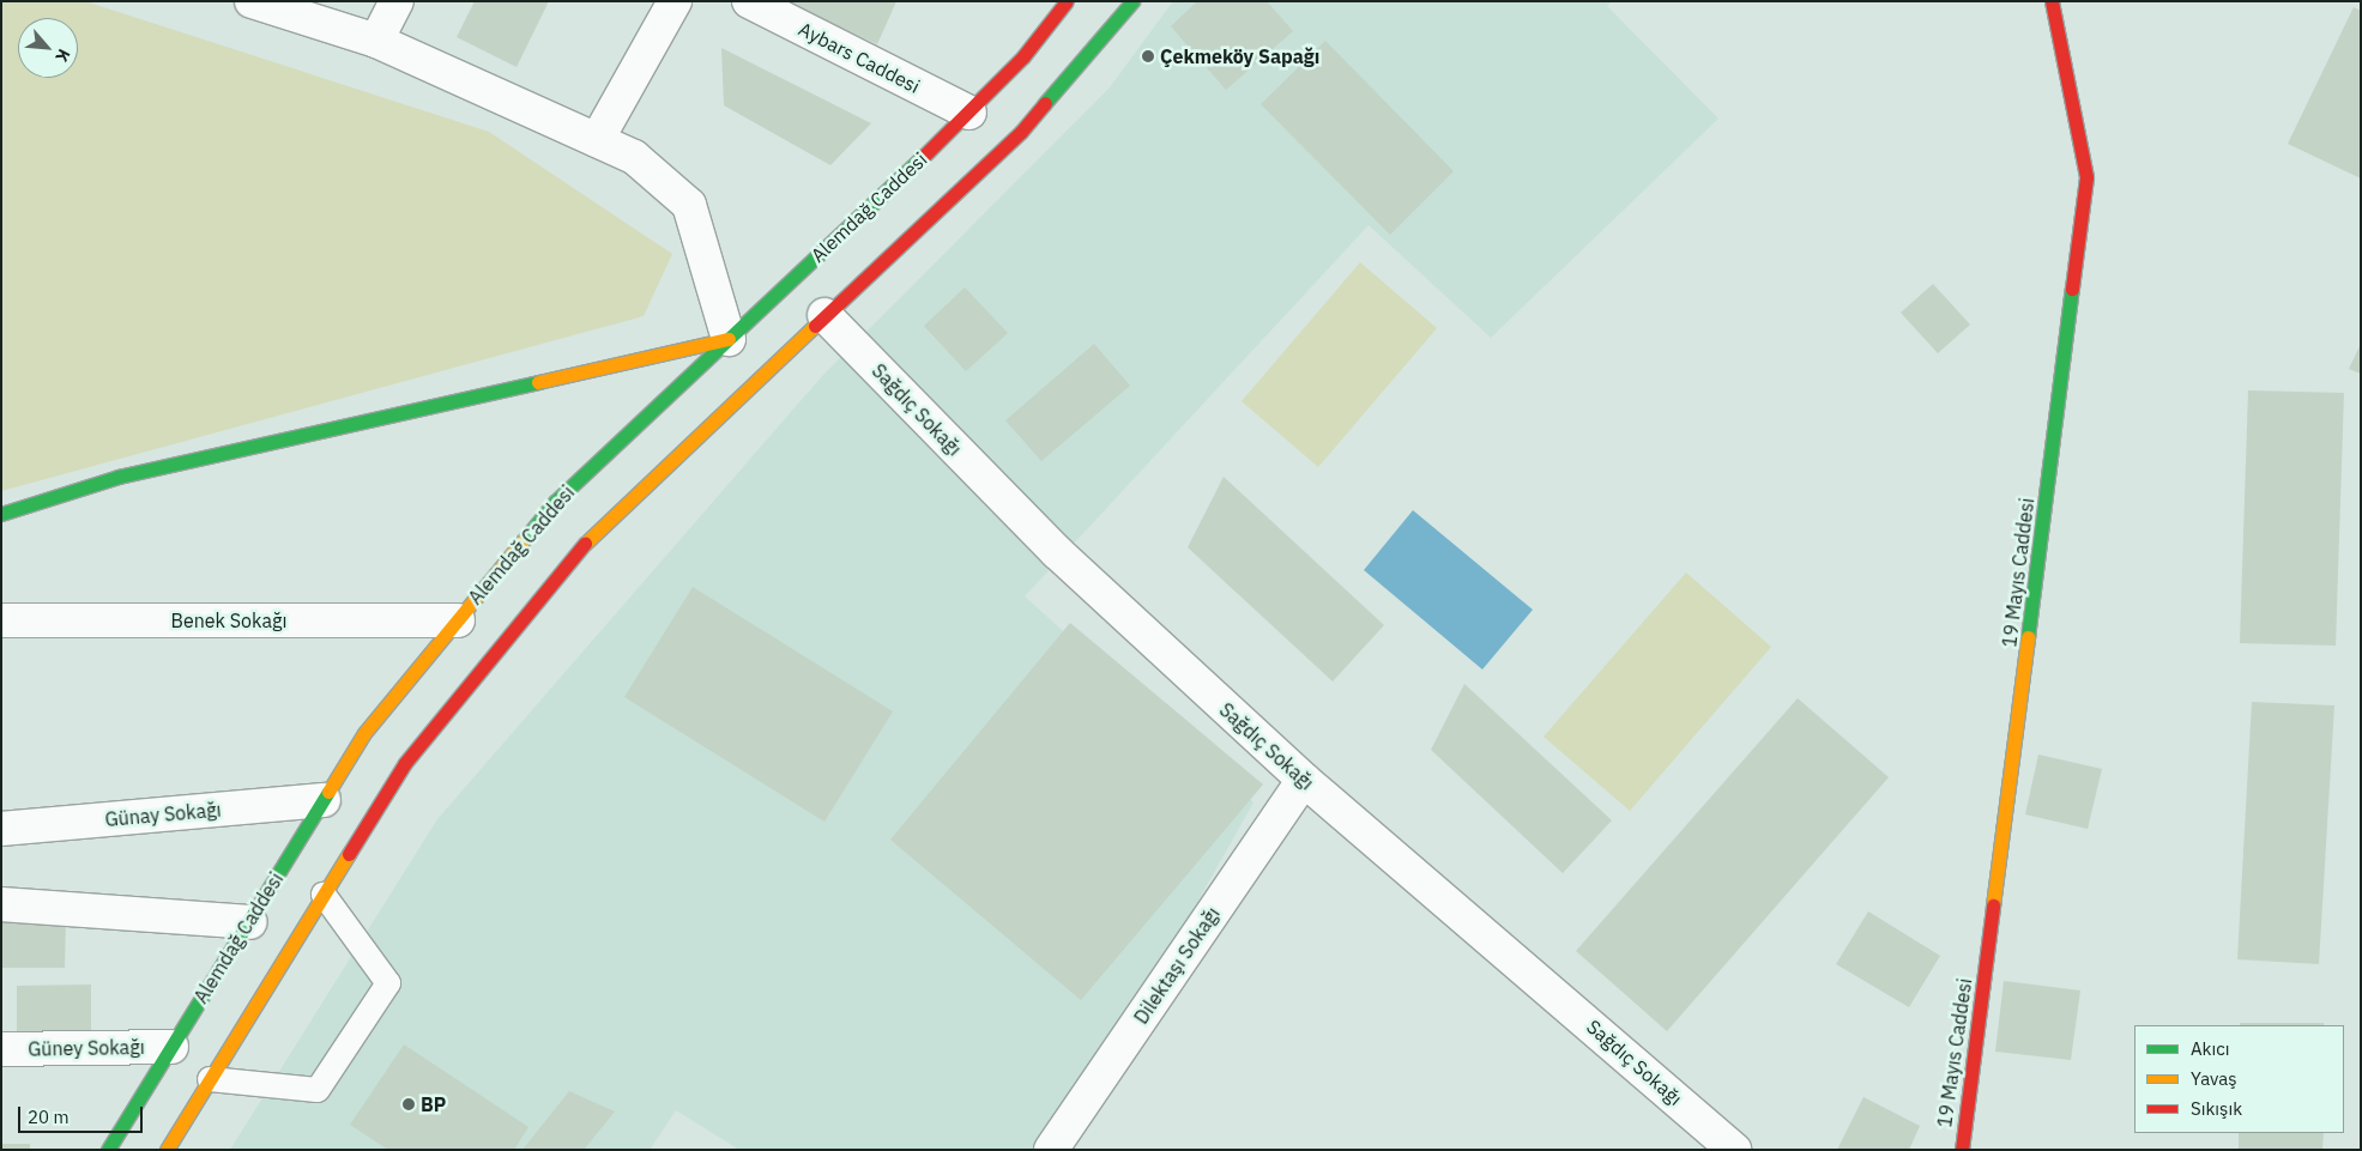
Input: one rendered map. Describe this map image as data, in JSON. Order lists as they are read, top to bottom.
{
  "streets": {
    "main road": ["Alemdağ Caddesi", "19 Mayıs Caddesi"],
    "street": [
      "Aybars Caddesi",
      "Sağdıç Sokağı",
      "Benek Sokağı",
      "Günay Sokağı",
      "Dilektaşı Sokağı",
      "Güney Sokağı"
    ]
  },
  "crossings": [
    ["Aybars Caddesi", "Alemdağ Caddesi"],
    ["Alemdağ Caddesi", "Sağdıç Sokağı"],
    ["Alemdağ Caddesi", "Benek Sokağı"],
    ["Alemdağ Caddesi", "Günay Sokağı"],
    ["Alemdağ Caddesi", "Güney Sokağı"],
    ["Sağdıç Sokağı", "Dilektaşı Sokağı"]
  ],
  "places": ["Çekmeköy Sapağı", "BP"],
  "legend": ["Akıcı", "Yavaş", "Sıkışık"],
  "scale_bar": "20 m",
  "north": "bottom right"
}
